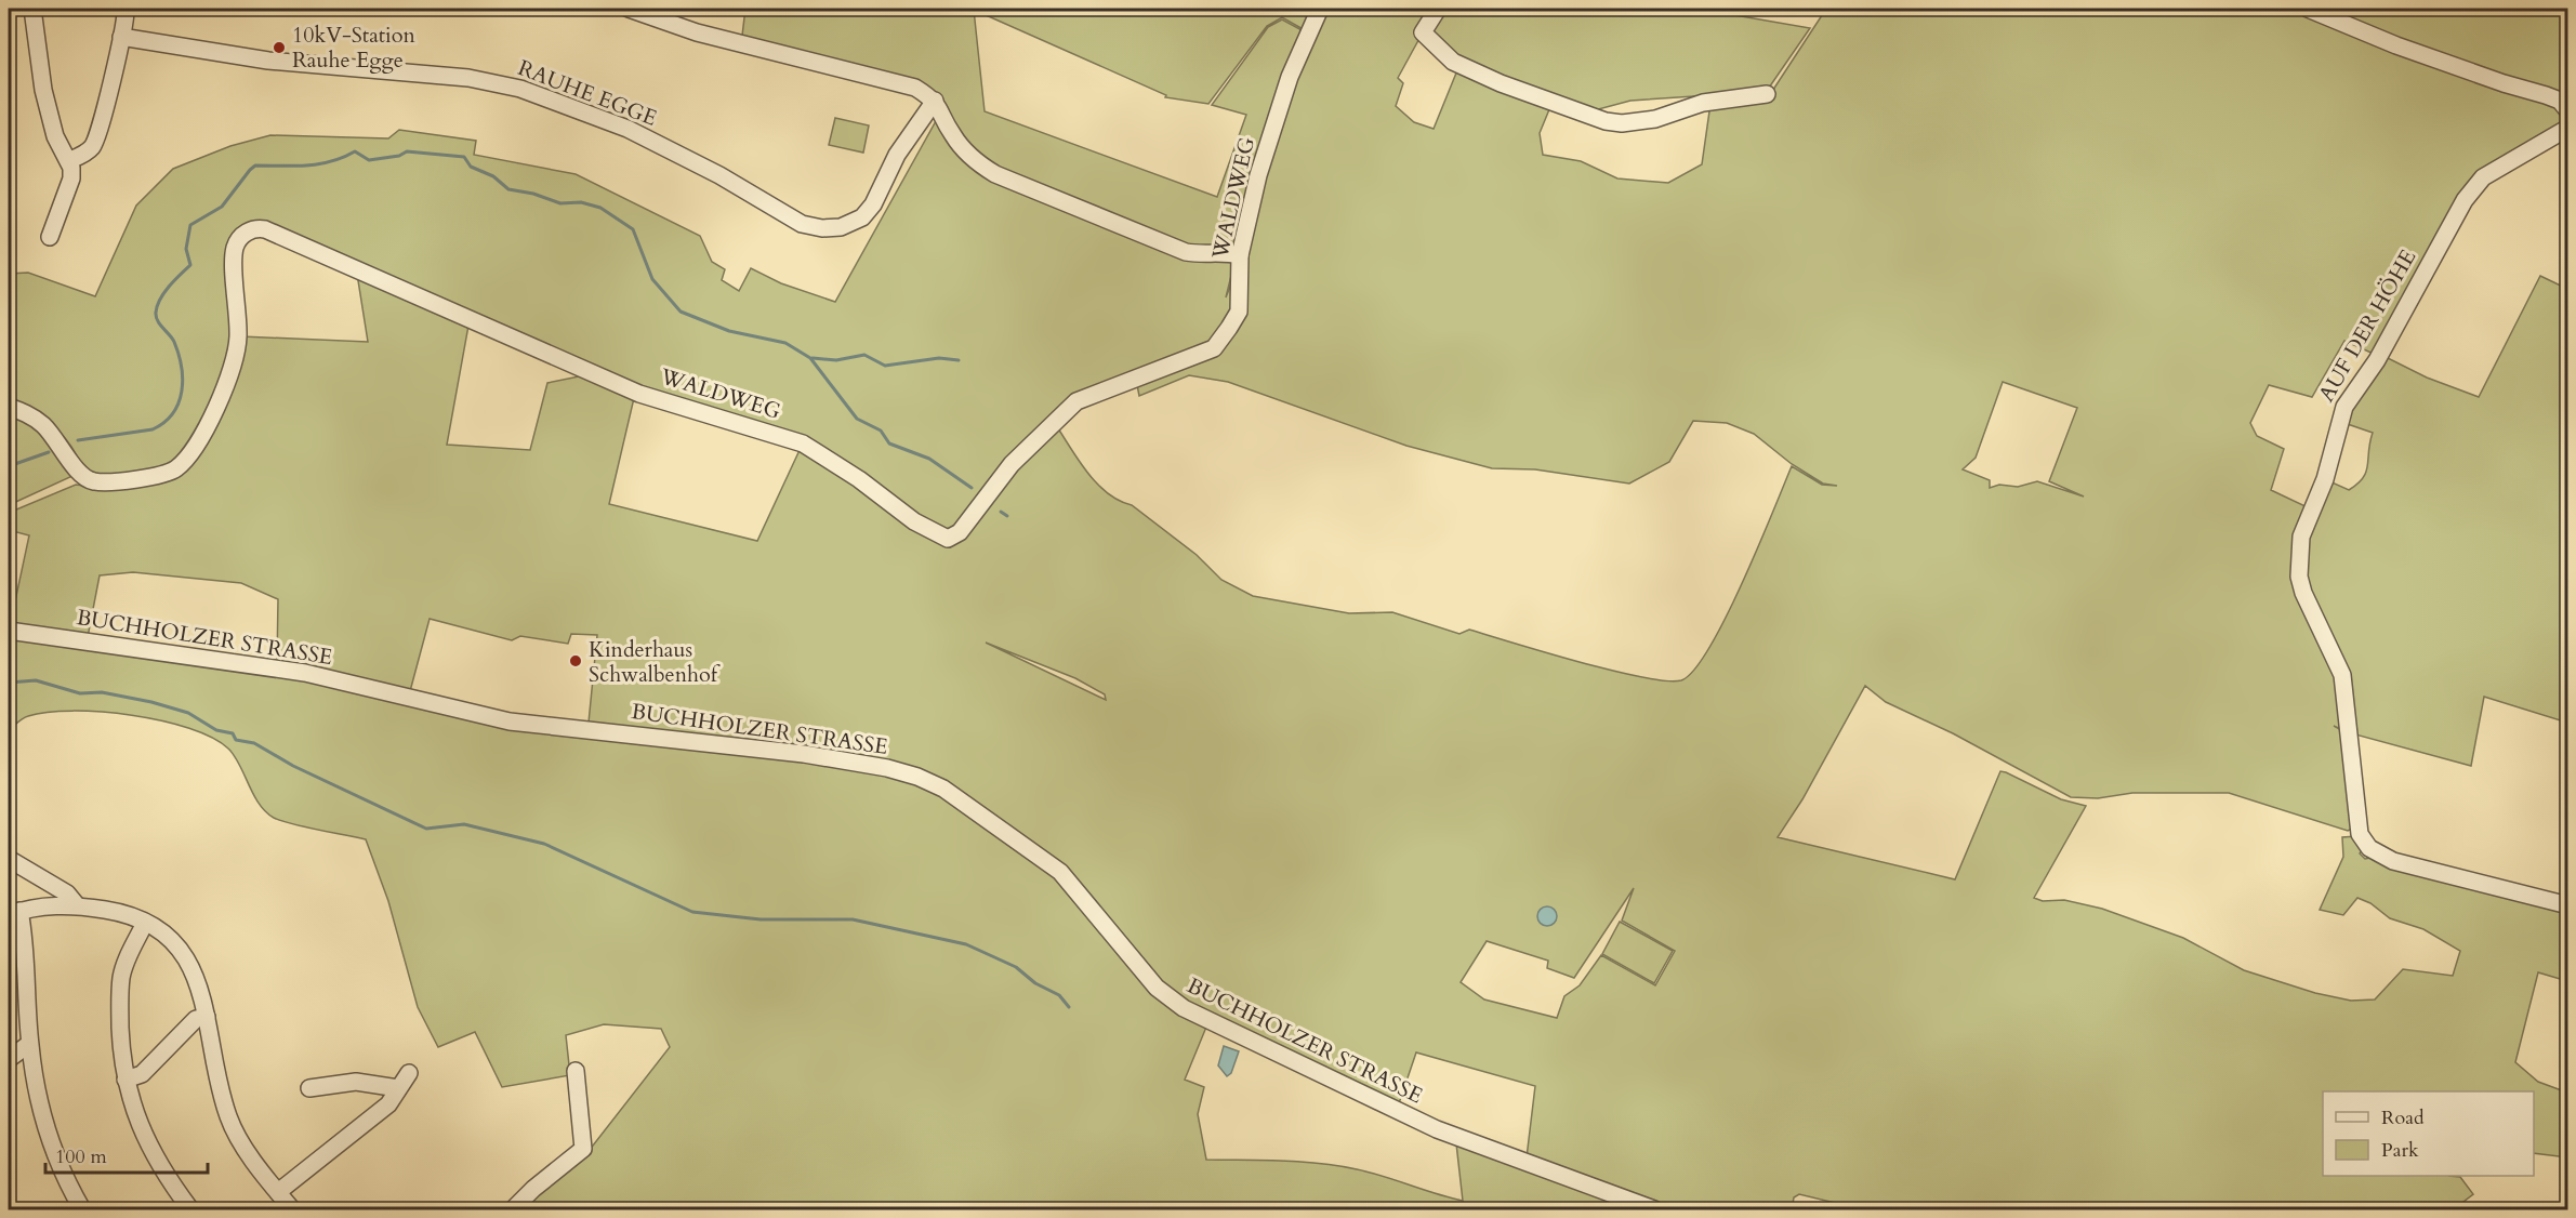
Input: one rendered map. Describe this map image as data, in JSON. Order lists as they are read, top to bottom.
{
  "streets": {
    "street": [
      "RAUHE EGGE",
      "WALDWEG",
      "AUF DER HÖHE",
      "BUCHHOLZER STRASSE"
    ]
  },
  "places": ["10kV-Station Rauhe Egge", "Kinderhaus Schwalbenhof"],
  "legend": ["Road", "Park"],
  "scale_bar": "100 m"
}
